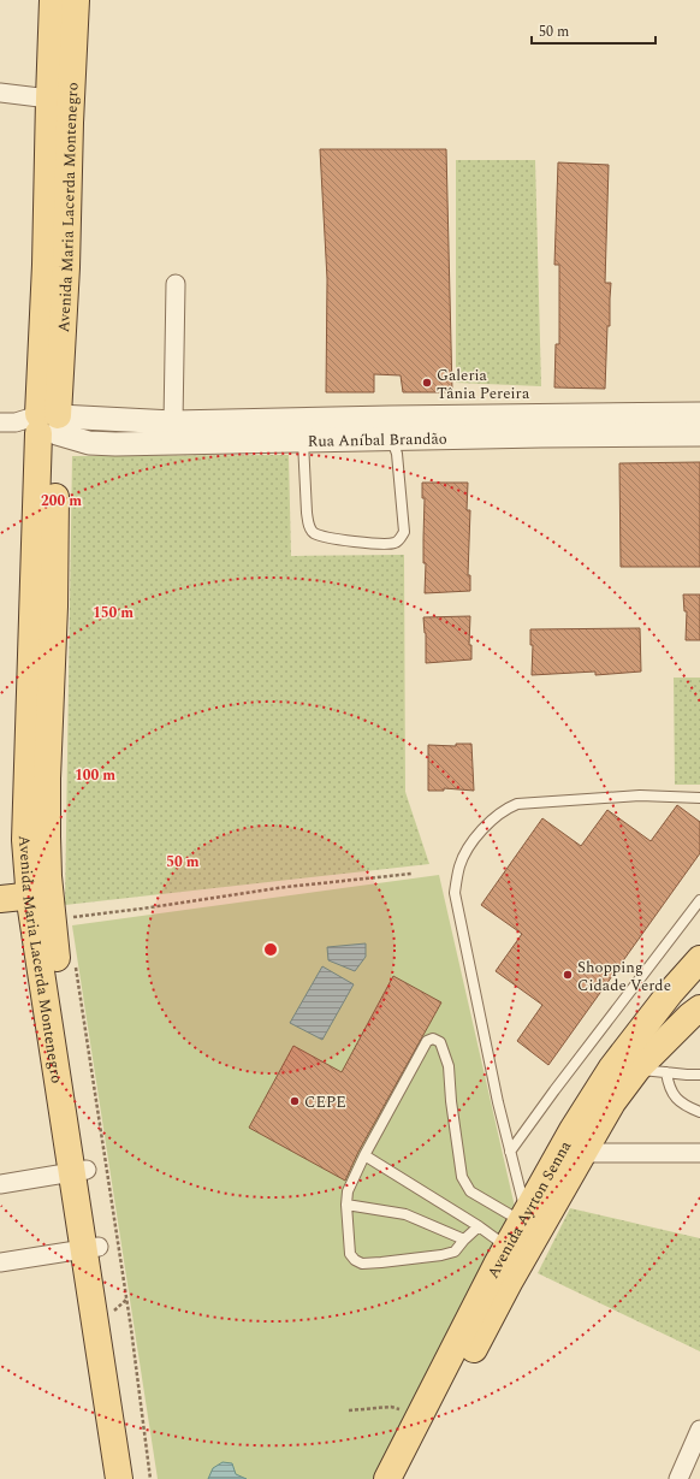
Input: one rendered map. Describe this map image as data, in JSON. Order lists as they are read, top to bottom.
{
  "streets": {
    "main road": ["Avenida Maria Lacerda Montenegro", "Avenida Ayrton Senna"],
    "street": ["Rua Aníbal Brandão"]
  },
  "crossings": [
    ["Avenida Maria Lacerda Montenegro", "Rua Aníbal Brandão"]
  ],
  "places": ["Galeria Tânia Pereira", "Shopping Cidade Verde", "CEPE"],
  "scale_bar": "50 m",
  "rings": [
    "200 m",
    "150 m",
    "100 m",
    "50 m"
  ]
}
